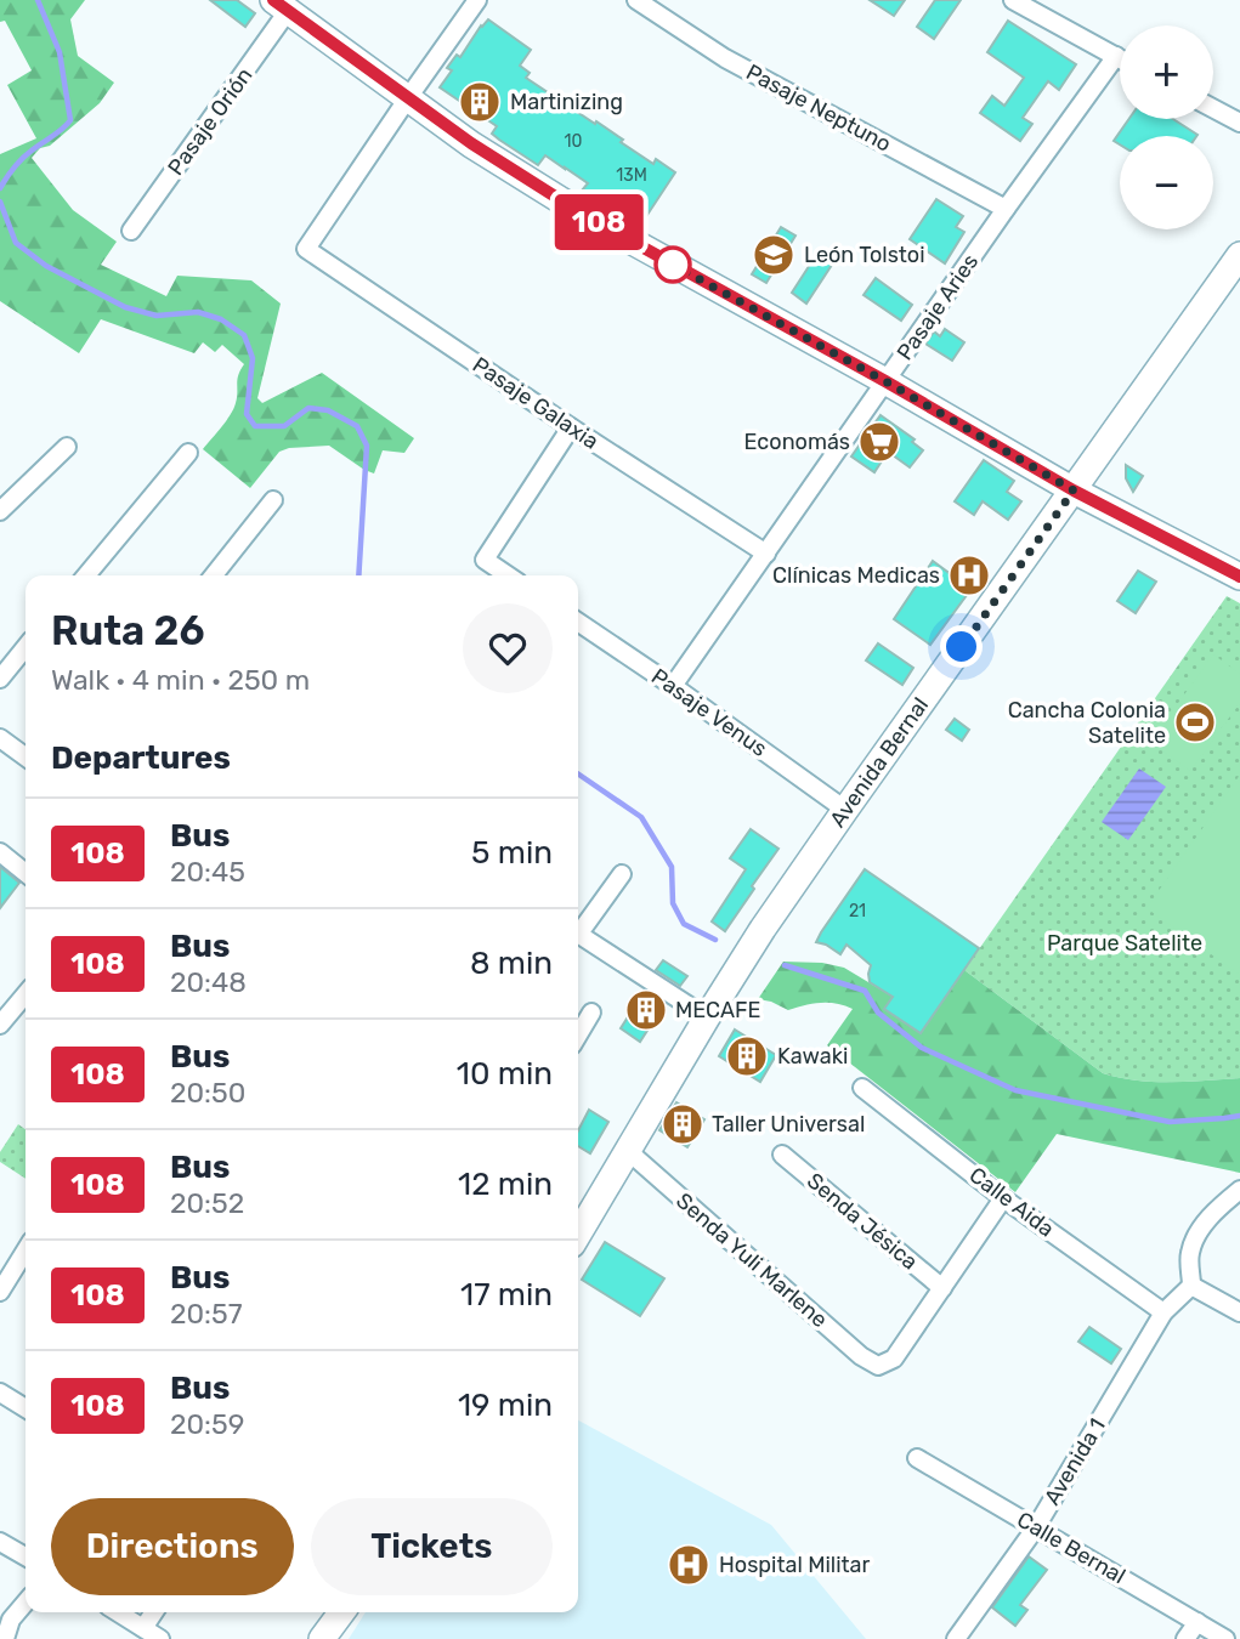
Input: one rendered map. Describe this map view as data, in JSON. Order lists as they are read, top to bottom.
{
  "streets": {
    "main road": ["Avenida Bernal"],
    "street": [
      "Pasaje Neptuno",
      "Pasaje Orión",
      "Pasaje Aries",
      "Pasaje Galaxia",
      "Pasaje Venus",
      "Calle Aida",
      "Senda Jésica",
      "Senda Yuli Marlene",
      "Avenida 1",
      "Calle Bernal"
    ]
  },
  "crossings": [
    ["Pasaje Neptuno", "Pasaje Aries"],
    ["Pasaje Aries", "Pasaje Galaxia"],
    ["Pasaje Aries", "Pasaje Venus"],
    ["Pasaje Venus", "Avenida Bernal"],
    ["Avenida Bernal", "Senda Yuli Marlene"],
    ["Calle Aida", "Avenida 1"],
    ["Senda Jésica", "Senda Yuli Marlene"],
    ["Avenida 1", "Calle Bernal"]
  ],
  "parks": ["Parque Satelite"],
  "places": {
    "building": [
      "Martinizing",
      "MECAFE",
      "Kawaki",
      "Taller Universal"
    ],
    "school or university": ["León Tolstoi"],
    "supermarket": ["Economás"],
    "hospital": ["Clínicas Medicas", "Hospital Militar"],
    "sports": ["Cancha Colonia Satelite"]
  },
  "lines": ["bus line 108"],
  "house_numbers": ["10", "13M", "21"],
  "page": {
    "on_map": "108",
    "map_buttons": ["+", "−"],
    "heading": [
      ["Ruta 26", "Walk · 4 min · 250 m"],
      "Departures"
    ],
    "list": [
      {
        "mark": "108",
        "name": "Bus",
        "note": "20:45",
        "value": "5 min"
      },
      {
        "mark": "108",
        "name": "Bus",
        "note": "20:48",
        "value": "8 min"
      },
      {
        "mark": "108",
        "name": "Bus",
        "note": "20:50",
        "value": "10 min"
      },
      {
        "mark": "108",
        "name": "Bus",
        "note": "20:52",
        "value": "12 min"
      },
      {
        "mark": "108",
        "name": "Bus",
        "note": "20:57",
        "value": "17 min"
      },
      {
        "mark": "108",
        "name": "Bus",
        "note": "20:59",
        "value": "19 min"
      }
    ],
    "buttons": ["Directions", "Tickets"]
  }
}
